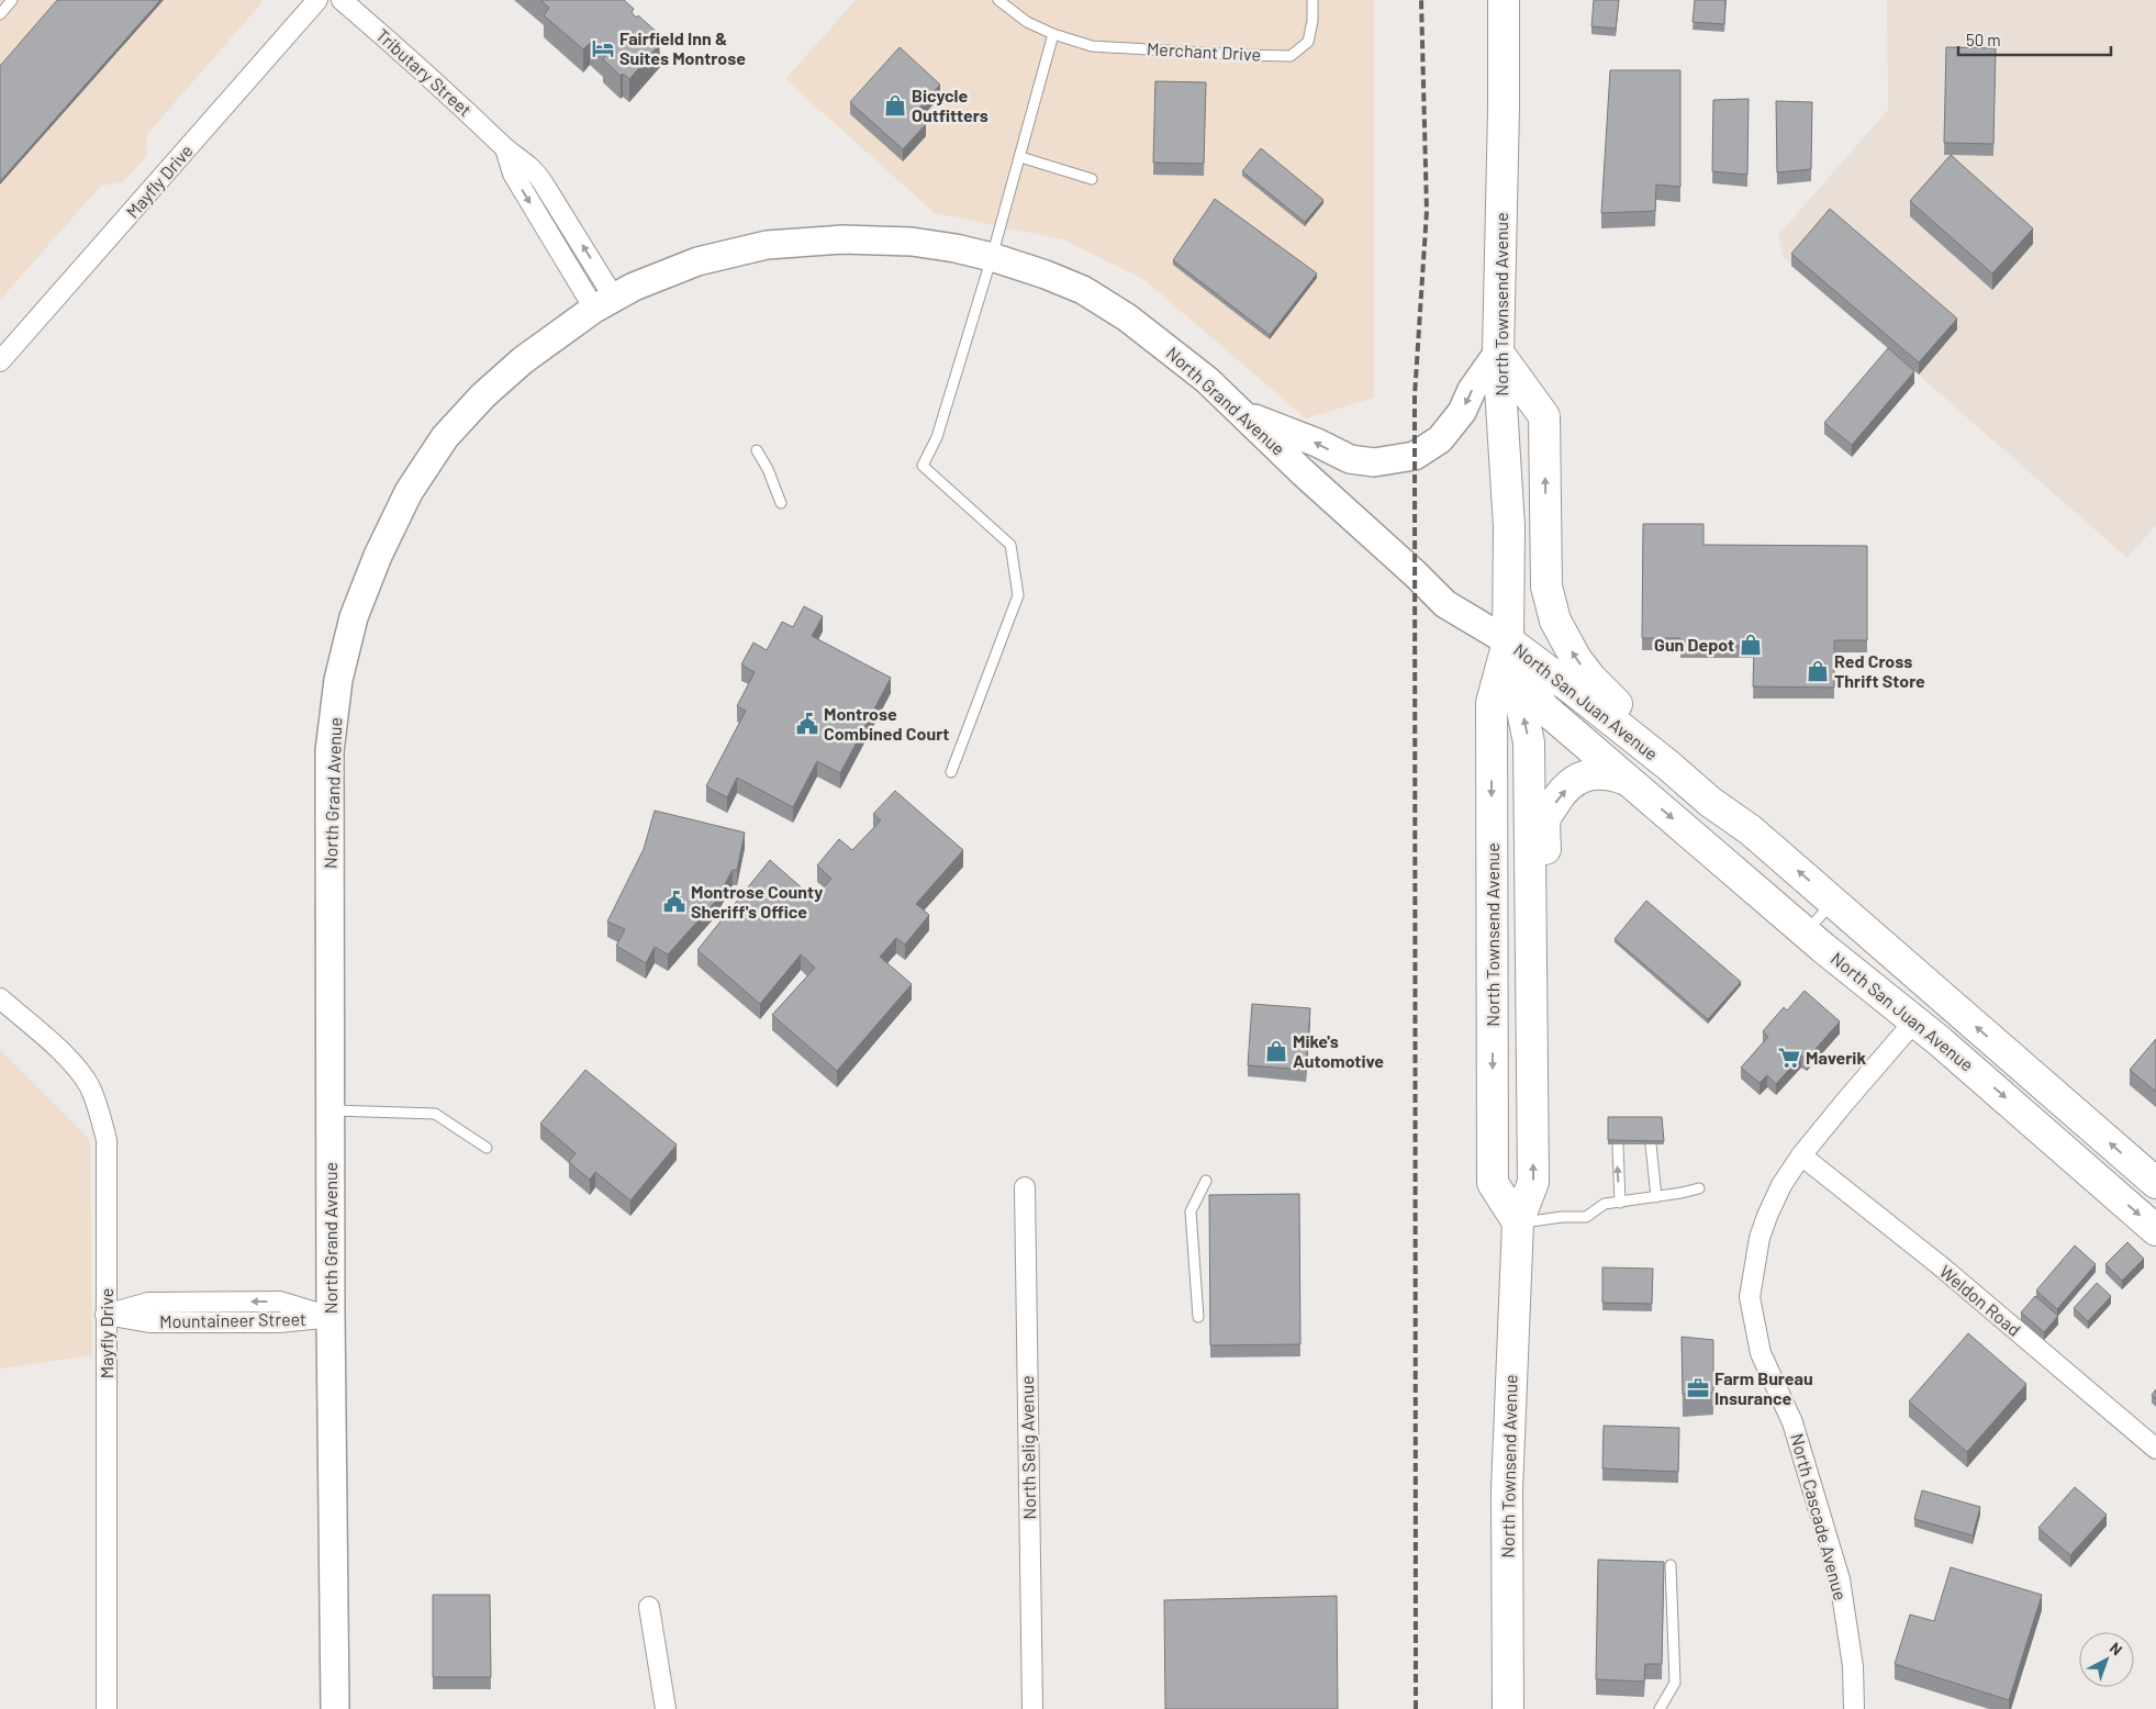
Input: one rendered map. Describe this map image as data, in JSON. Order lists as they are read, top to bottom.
{
  "streets": {
    "highway": ["North Townsend Avenue", "North San Juan Avenue"],
    "street": [
      "Tributary Street",
      "Mayfly Drive",
      "North Grand Avenue",
      "Weldon Road",
      "Mountaineer Street",
      "North Selig Avenue",
      "North Cascade Avenue"
    ],
    "lane": ["Merchant Drive"]
  },
  "crossings": [
    ["Tributary Street", "North Grand Avenue"],
    ["Mayfly Drive", "Mountaineer Street"],
    ["North Townsend Avenue", "North Grand Avenue"],
    ["North Townsend Avenue", "North San Juan Avenue"],
    ["North Grand Avenue", "North San Juan Avenue"],
    ["North Grand Avenue", "Mountaineer Street"],
    ["North San Juan Avenue", "North Cascade Avenue"],
    ["Weldon Road", "North Cascade Avenue"]
  ],
  "places": {
    "hotel": ["Fairfield Inn & Suites Montrose"],
    "shop": [
      "Bicycle Outfitters",
      "Gun Depot",
      "Red Cross Thrift Store",
      "Mike's Automotive"
    ],
    "public building": ["Montrose Combined Court", "Montrose County Sheriff's Office"],
    "supermarket": ["Maverik"],
    "office": ["Farm Bureau Insurance"]
  },
  "scale_bar": "50 m",
  "north": "top right"
}
